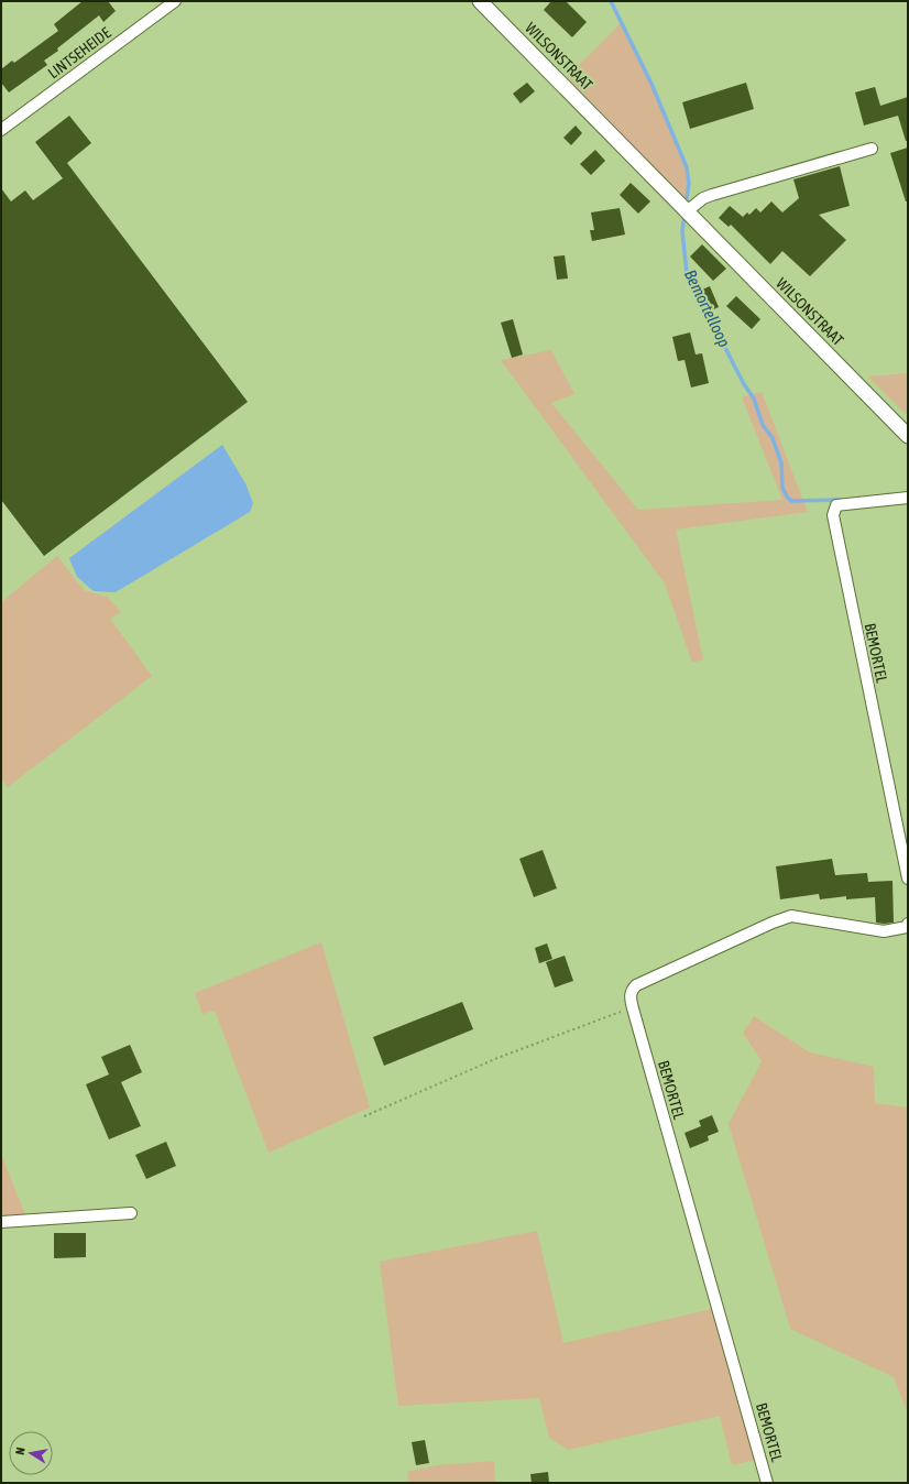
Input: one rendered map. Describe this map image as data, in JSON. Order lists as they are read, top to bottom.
{
  "streets": {
    "street": ["LINTSEHEIDE", "WILSONSTRAAT", "BEMORTEL"]
  },
  "water": ["Bemortelloop"],
  "north": "left"
}
